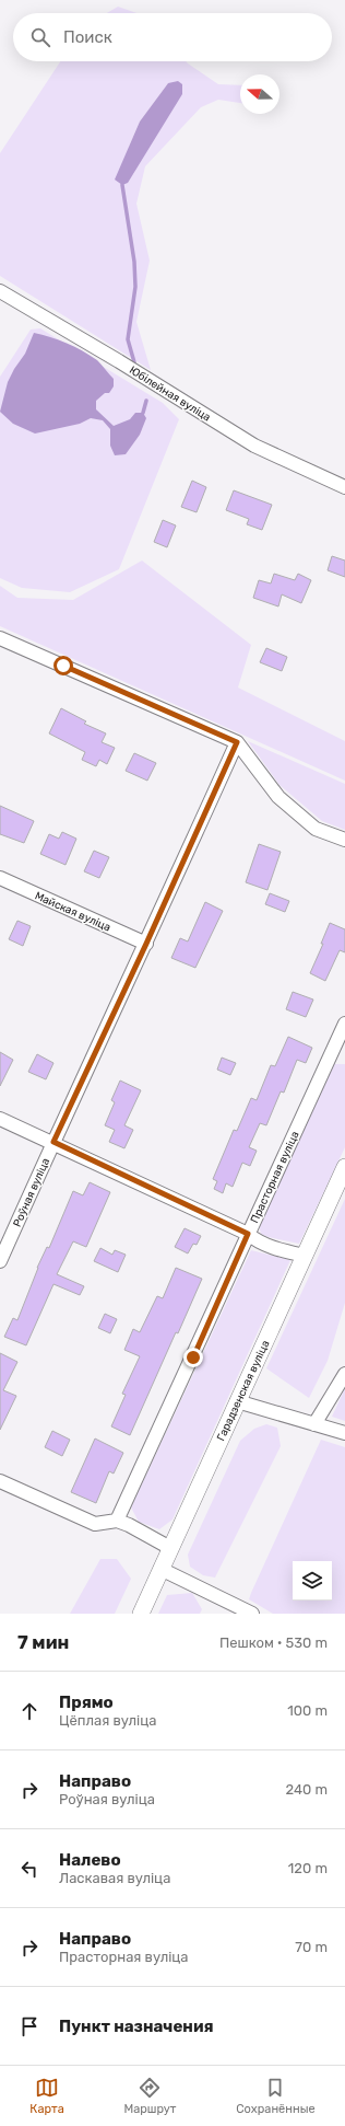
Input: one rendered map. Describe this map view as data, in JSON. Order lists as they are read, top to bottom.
{
  "streets": {
    "main road": ["Гарадзенская вуліца"],
    "street": [
      "Юбілейная вуліца",
      "Майская вуліца",
      "Прасторная вуліца",
      "Роўная вуліца"
    ]
  },
  "crossings": [
    ["Майская вуліца", "Роўная вуліца"]
  ],
  "north": "left",
  "page": {
    "search": "Поиск",
    "heading": ["7 мин", "Пешком · 530 m"],
    "list": [
      ["Прямо", "Цёплая вуліца", "100 m"],
      ["Направо", "Роўная вуліца", "240 m"],
      ["Налево", "Ласкавая вуліца", "120 m"],
      ["Направо", "Прасторная вуліца", "70 m"],
      "Пункт назначения"
    ],
    "nav": ["Карта", "Маршрут", "Сохранённые"]
  }
}
